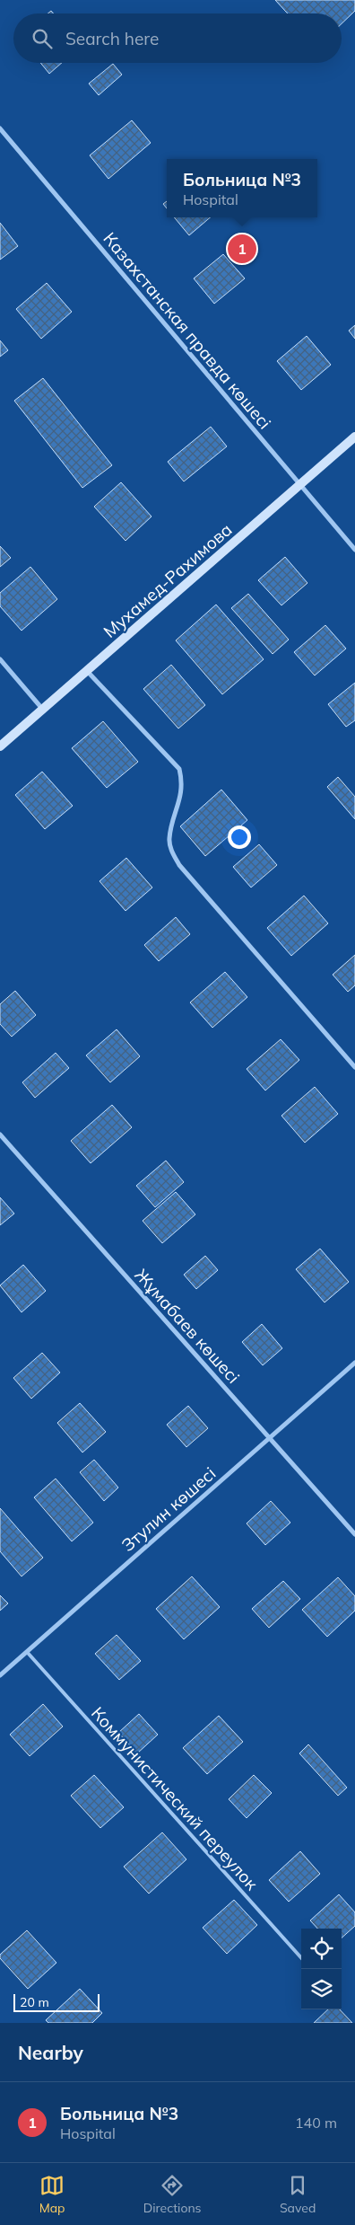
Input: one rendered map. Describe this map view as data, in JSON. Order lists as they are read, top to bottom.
{
  "streets": {
    "street": [
      "Казахстанская правда көшесі",
      "Мухамед-Рахимова",
      "Жұмабаев көшесі",
      "Зтулин көшесі"
    ],
    "lane": ["Коммунистический переулок"]
  },
  "crossings": [
    ["Казахстанская правда көшесі", "Мухамед-Рахимова"],
    ["Жұмабаев көшесі", "Зтулин көшесі"],
    ["Зтулин көшесі", "Коммунистический переулок"]
  ],
  "scale_bar": "20 m",
  "page": {
    "search": "Search here",
    "popup": ["Больница №3", "Hospital"],
    "pins": "1",
    "scale": "20 m",
    "heading": "Nearby",
    "list": [
      {
        "mark": "1",
        "name": "Больница №3",
        "note": "Hospital",
        "value": "140 m"
      }
    ],
    "nav": ["Map", "Directions", "Saved"]
  }
}
